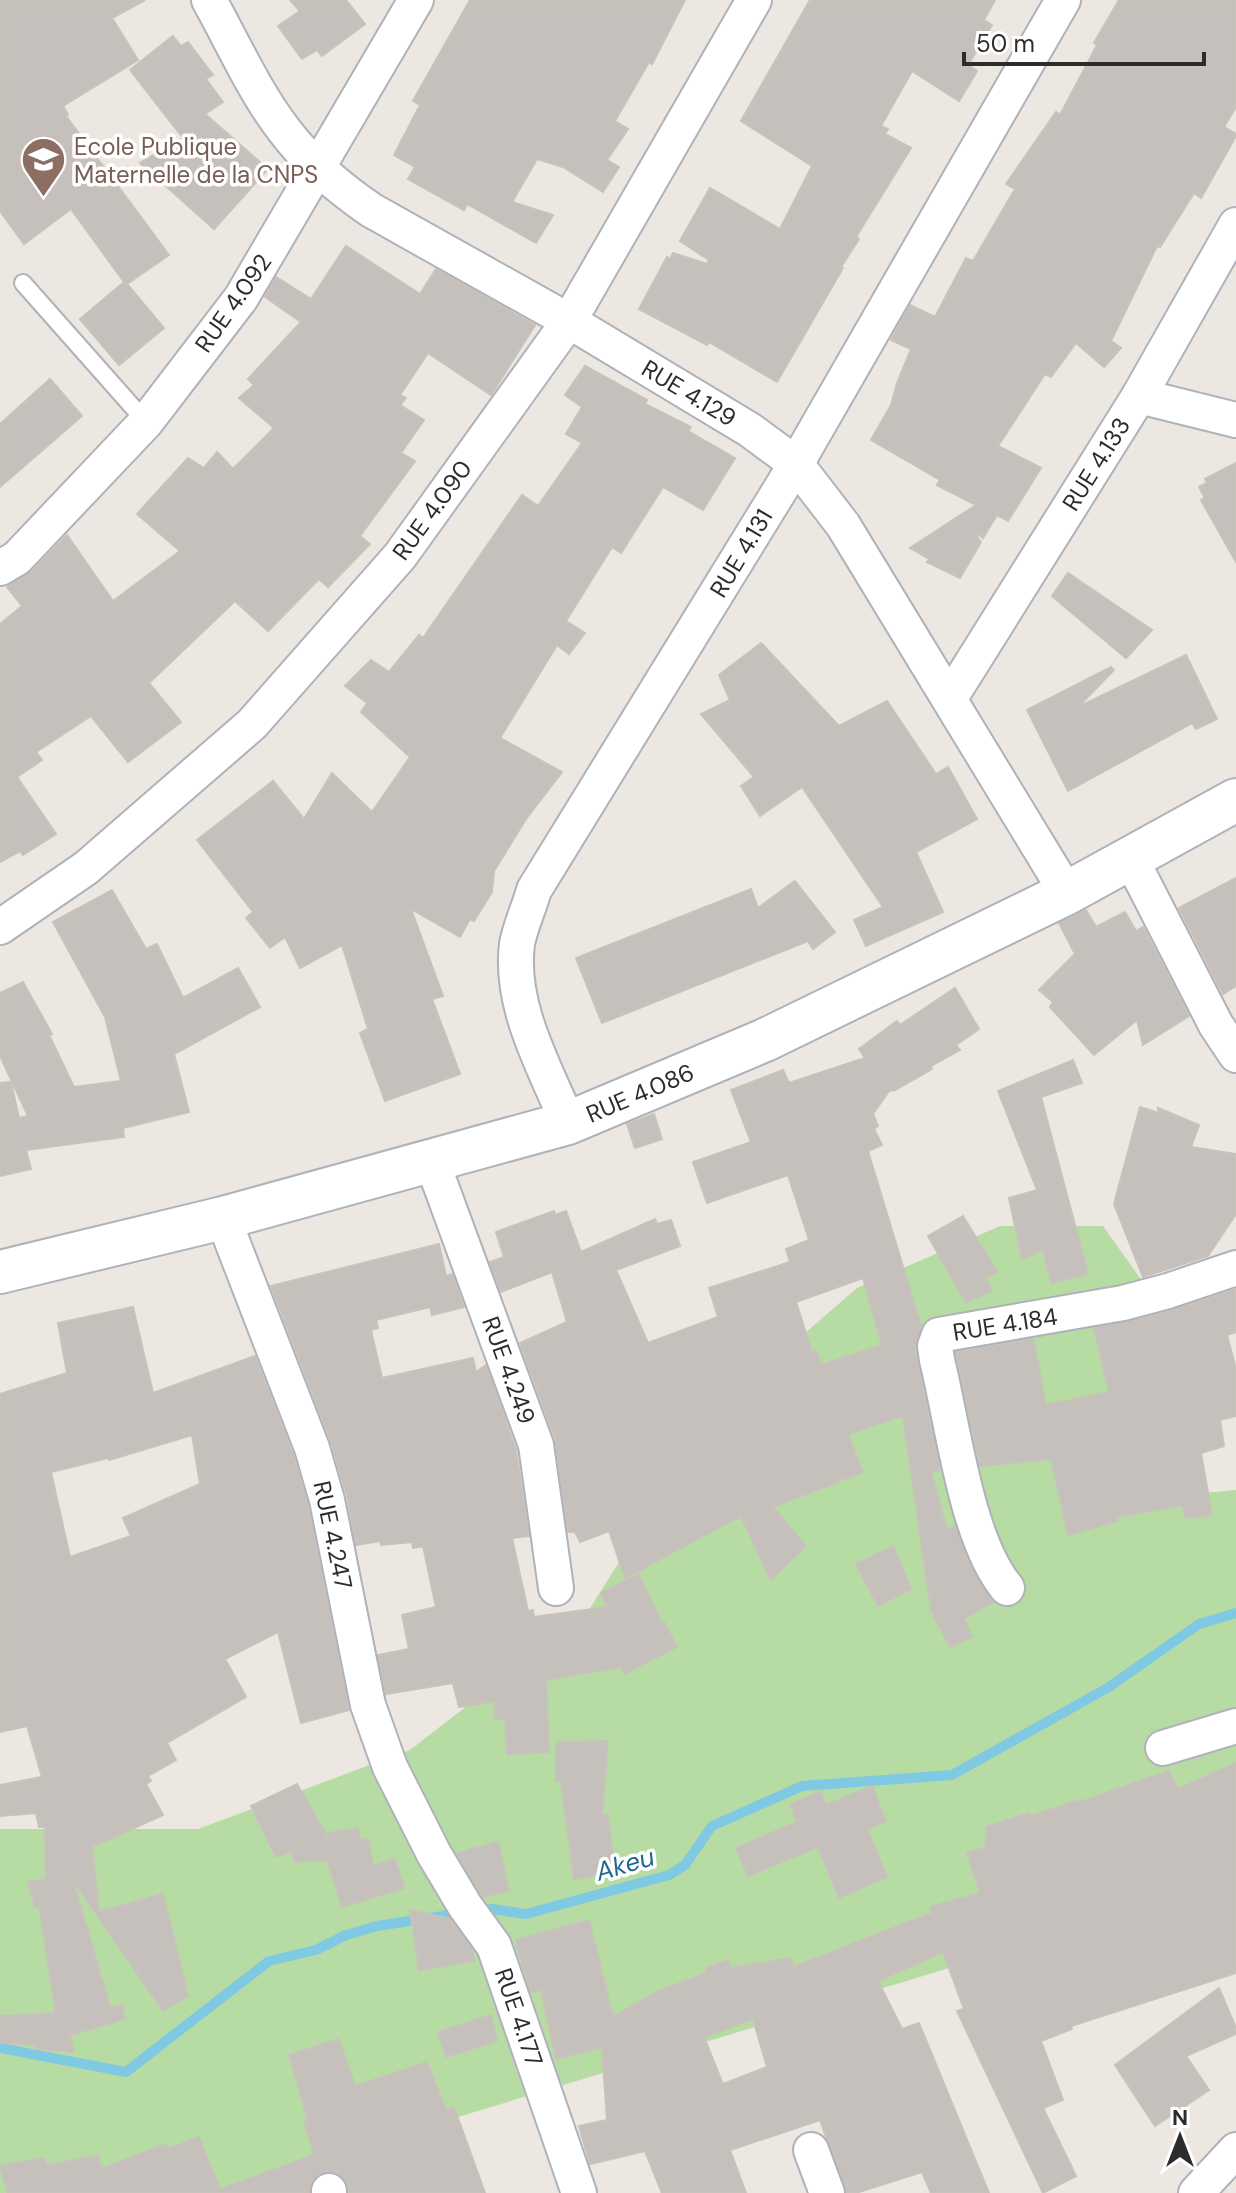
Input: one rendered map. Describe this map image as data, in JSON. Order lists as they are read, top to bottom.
{
  "streets": {
    "street": [
      "RUE 4.092",
      "RUE 4.129",
      "RUE 4.133",
      "RUE 4.090",
      "RUE 4.131",
      "RUE 4.086",
      "RUE 4.184",
      "RUE 4.249",
      "RUE 4.247",
      "RUE 4.177"
    ]
  },
  "crossings": [
    ["RUE 4.092", "RUE 4.129"],
    ["RUE 4.129", "RUE 4.133"],
    ["RUE 4.129", "RUE 4.090"],
    ["RUE 4.129", "RUE 4.131"],
    ["RUE 4.129", "RUE 4.086"],
    ["RUE 4.131", "RUE 4.086"],
    ["RUE 4.086", "RUE 4.249"],
    ["RUE 4.086", "RUE 4.247"],
    ["RUE 4.247", "RUE 4.177"]
  ],
  "water": ["Akeu"],
  "places": {
    "school or university": ["Ecole Publique Maternelle de la CNPS"]
  },
  "scale_bar": "50 m",
  "north": "top"
}
